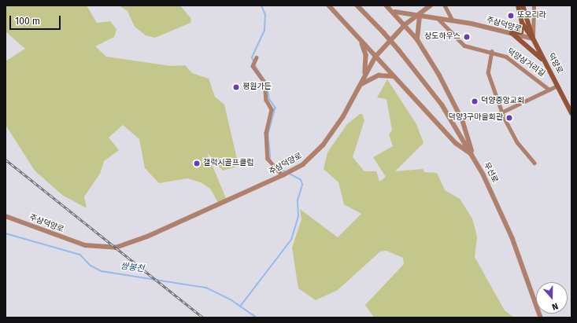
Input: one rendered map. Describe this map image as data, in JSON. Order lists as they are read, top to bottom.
{
  "streets": {
    "main road": ["덕양로"],
    "street": ["주삼덕양로", "덕양삼거리길", "무선로"]
  },
  "crossings": [
    ["주삼덕양로", "덕양삼거리길"],
    ["주삼덕양로", "덕양로"]
  ],
  "water": ["쌍봉천"],
  "places": [
    "또오리라",
    "상도하우스",
    "평원가든",
    "덕양중앙교회",
    "덕양3구마을회관",
    "갤럭시골프클럽"
  ],
  "scale_bar": "100 m",
  "north": "bottom"
}
